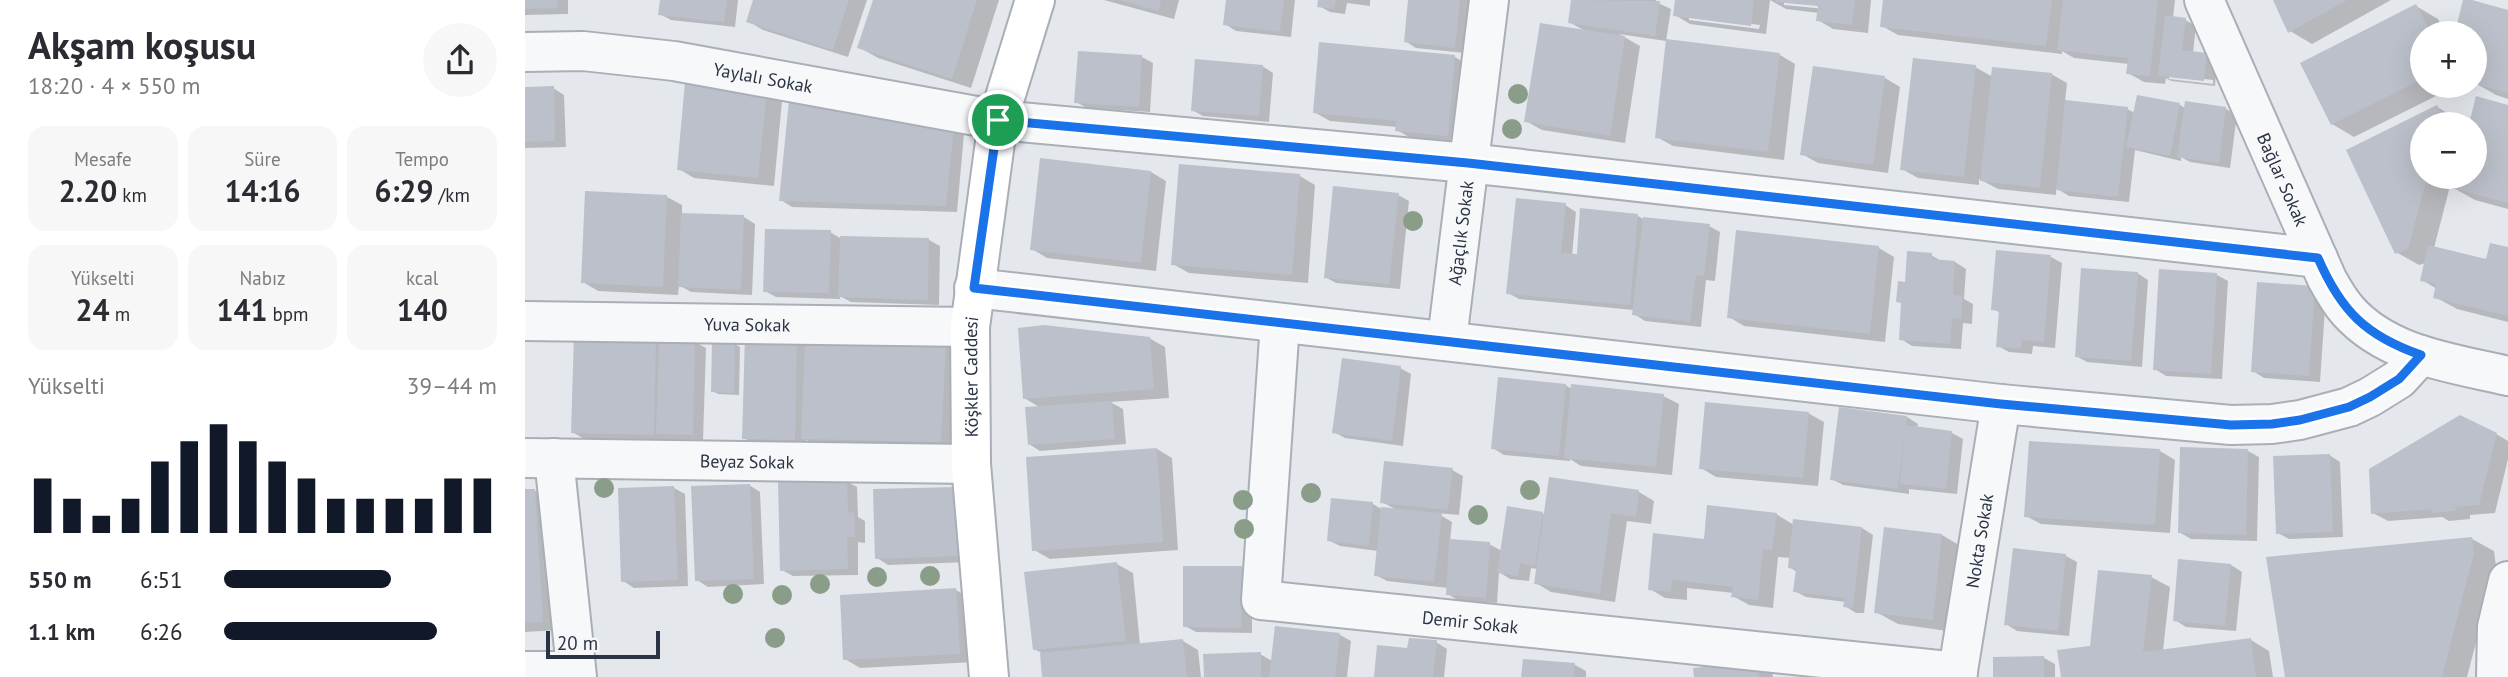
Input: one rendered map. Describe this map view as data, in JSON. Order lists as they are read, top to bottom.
{
  "streets": {
    "main road": ["Köşkler Caddesi"],
    "street": [
      "Yaylalı Sokak",
      "Bağlar Sokak",
      "Ağaçlık Sokak",
      "Yuva Sokak",
      "Beyaz Sokak",
      "Nokta Sokak",
      "Demir Sokak"
    ]
  },
  "crossings": [
    ["Yaylalı Sokak", "Bağlar Sokak"],
    ["Yaylalı Sokak", "Ağaçlık Sokak"],
    ["Yaylalı Sokak", "Köşkler Caddesi"],
    ["Yuva Sokak", "Köşkler Caddesi"],
    ["Köşkler Caddesi", "Beyaz Sokak"],
    ["Nokta Sokak", "Demir Sokak"]
  ],
  "scale_bar": "20 m",
  "page": {
    "heading": ["Akşam koşusu", "18:20 · 4 × 550 m"],
    "map_buttons": ["+", "−"],
    "stats": [
      ["Mesafe", "2.20 km"],
      ["Süre", "14:16"],
      ["Tempo", "6:29 /km"],
      ["Yükselti", "24 m"],
      ["Nabız", "141 bpm"],
      ["kcal", "140"]
    ],
    "chart": ["Yükselti", "39–44 m"],
    "list": [
      {
        "name": "550 m",
        "note": "6:51"
      },
      {
        "name": "1.1 km",
        "note": "6:26"
      }
    ],
    "scale": "20 m"
  }
}
